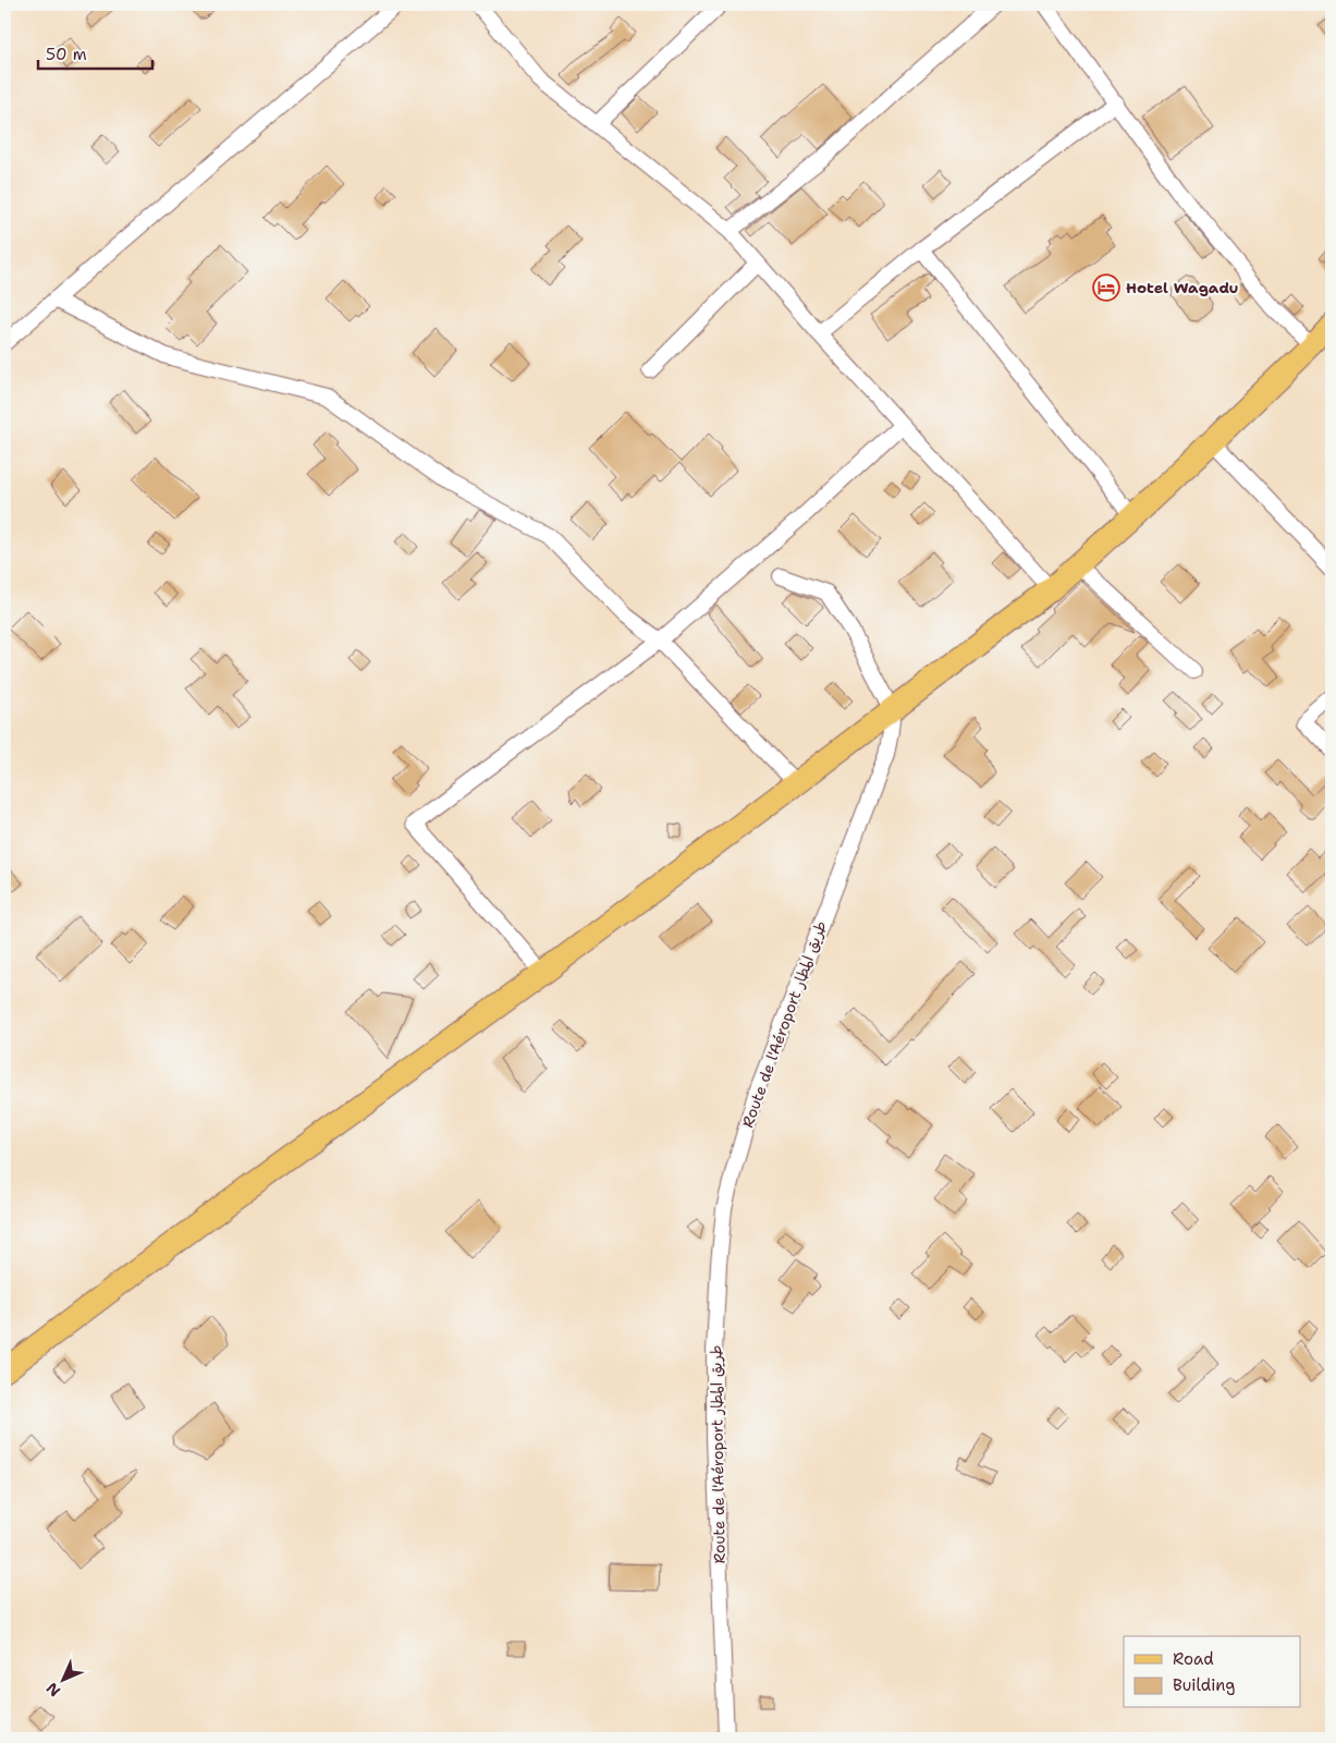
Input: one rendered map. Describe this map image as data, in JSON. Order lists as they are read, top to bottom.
{
  "streets": {
    "street": ["Route de l'Aéroport طريق المطار"]
  },
  "places": {
    "hotel": ["Hotel Wagadu"]
  },
  "legend": ["Road", "Building"],
  "scale_bar": "50 m",
  "north": "bottom left"
}
